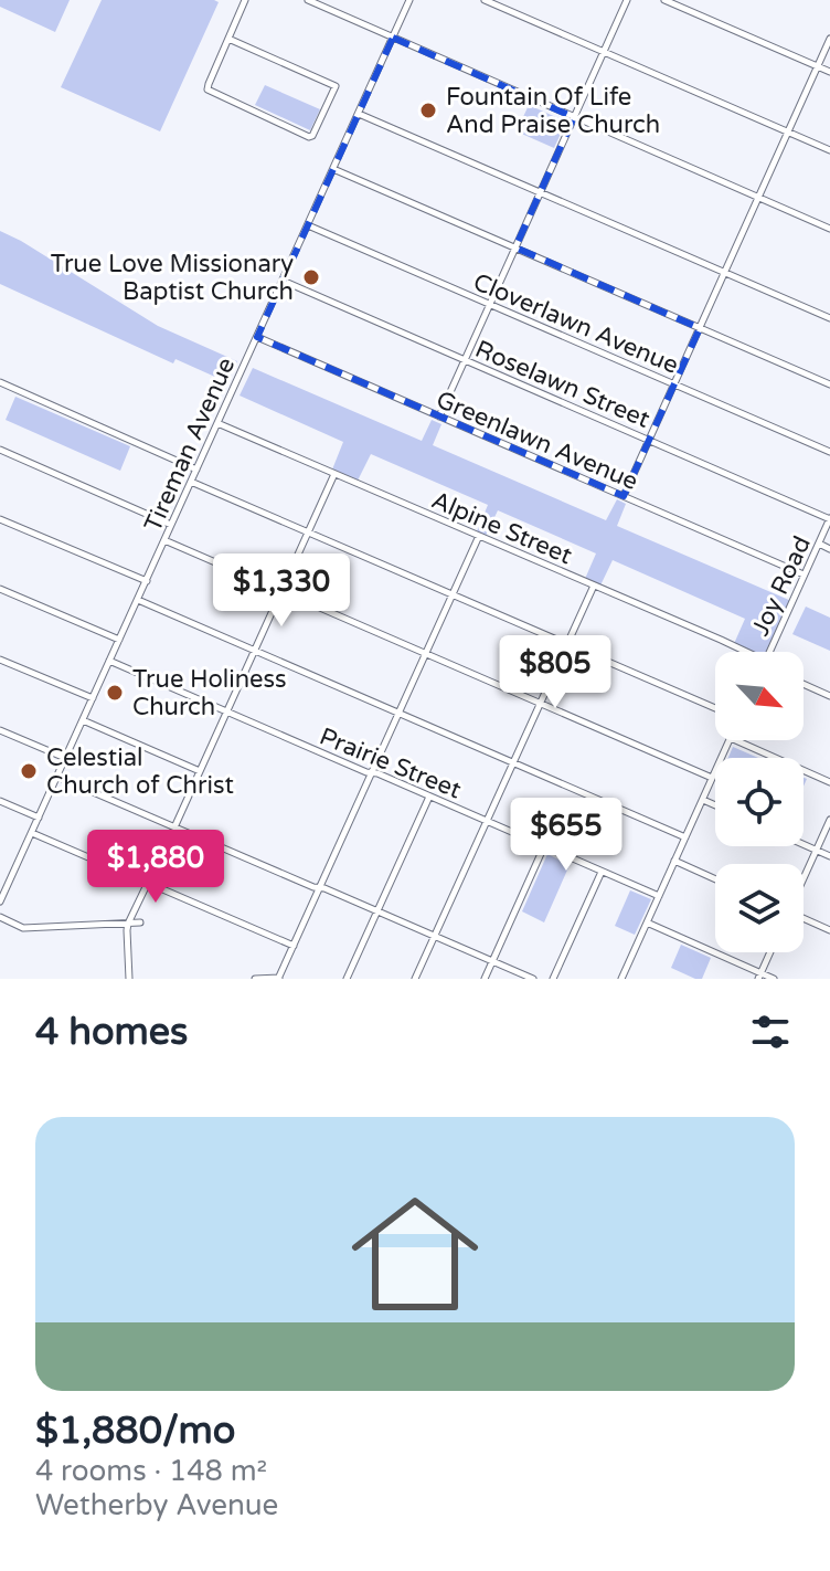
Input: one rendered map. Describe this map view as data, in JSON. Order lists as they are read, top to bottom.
{
  "streets": {
    "street": [
      "Cloverlawn Avenue",
      "Roselawn Street",
      "Greenlawn Avenue",
      "Tireman Avenue",
      "Alpine Street",
      "Joy Road",
      "Prairie Street"
    ]
  },
  "crossings": [
    ["Cloverlawn Avenue", "Tireman Avenue"],
    ["Roselawn Street", "Tireman Avenue"],
    ["Roselawn Street", "Joy Road"],
    ["Greenlawn Avenue", "Tireman Avenue"],
    ["Greenlawn Avenue", "Joy Road"],
    ["Tireman Avenue", "Alpine Street"],
    ["Tireman Avenue", "Prairie Street"]
  ],
  "places": [
    "Fountain Of Life And Praise Church",
    "True Love Missionary Baptist Church",
    "True Holiness Church",
    "Celestial Church of Christ"
  ],
  "north": "bottom right",
  "page": {
    "price": [
      "$1,330",
      "$805",
      "$655",
      "$1,880"
    ],
    "heading": "4 homes",
    "list": [
      {
        "name": "$1,880/mo",
        "note": "4 rooms · 148 m² · Wetherby Avenue"
      }
    ]
  }
}
